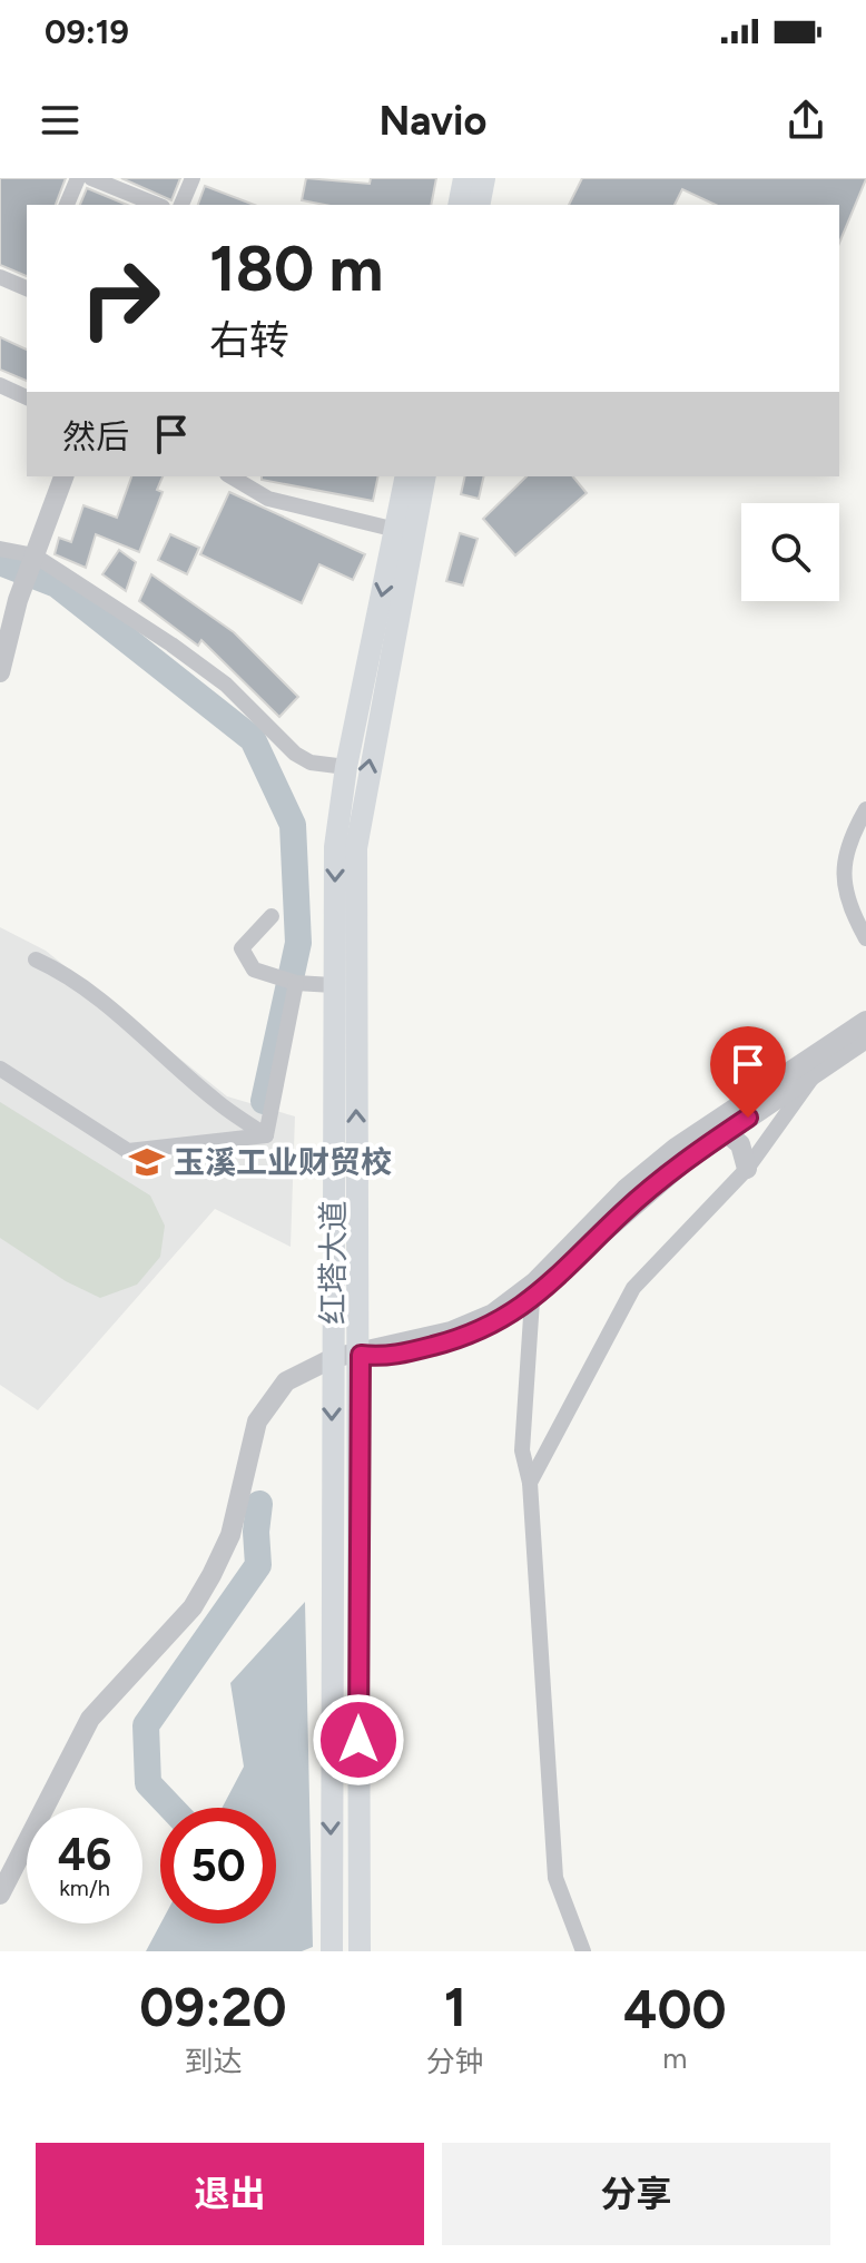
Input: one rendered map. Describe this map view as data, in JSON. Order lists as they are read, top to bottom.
{
  "streets": {
    "main road": ["红塔大道"]
  },
  "places": {
    "school or university": ["玉溪工业财贸校"]
  },
  "page": {
    "status": "09:19",
    "header": "Navio",
    "turn": ["180 m", "右转"],
    "then": "然后",
    "speed": "46 km/h",
    "limit": "50",
    "eta": [
      "09:20",
      "到达",
      "1",
      "分钟",
      "400",
      "m"
    ],
    "buttons": ["退出", "分享"]
  }
}
